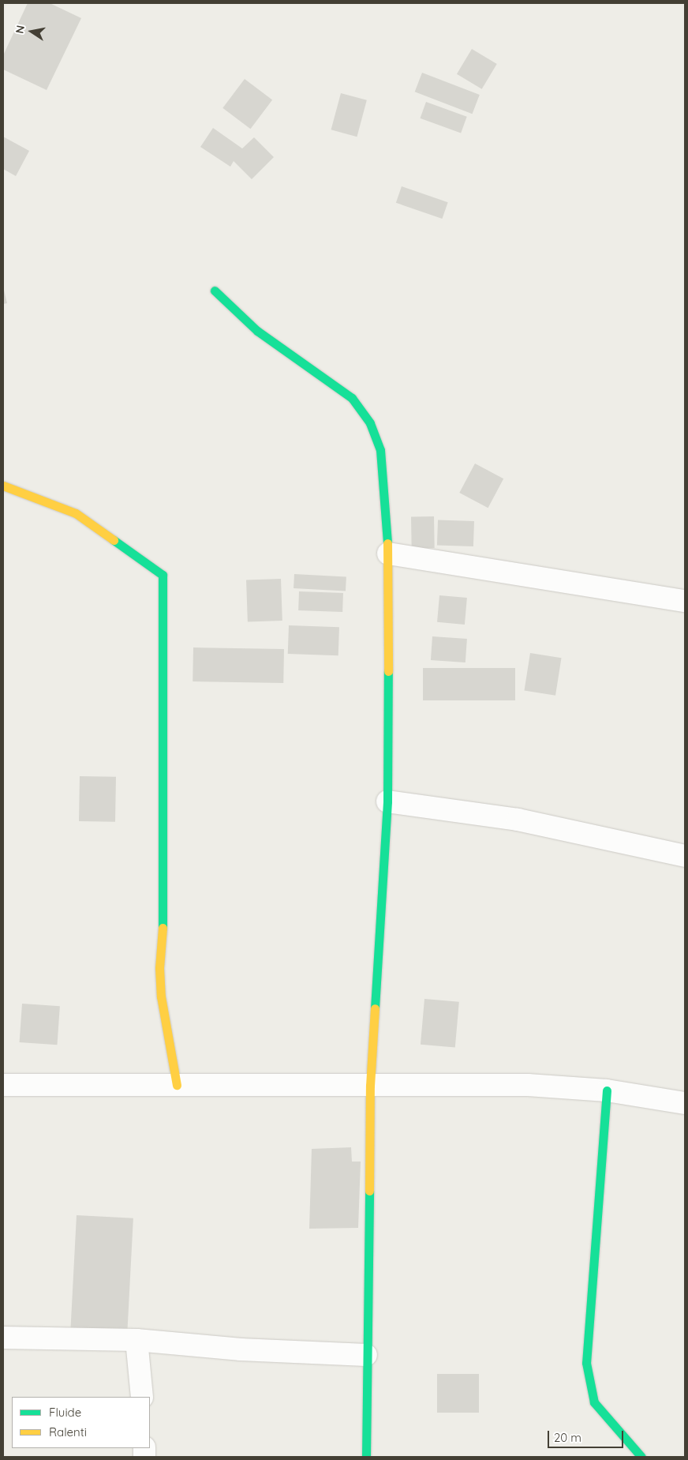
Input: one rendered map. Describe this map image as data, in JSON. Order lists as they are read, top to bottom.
{
  "legend": ["Fluide", "Ralenti"],
  "scale_bar": "20 m",
  "north": "left"
}
